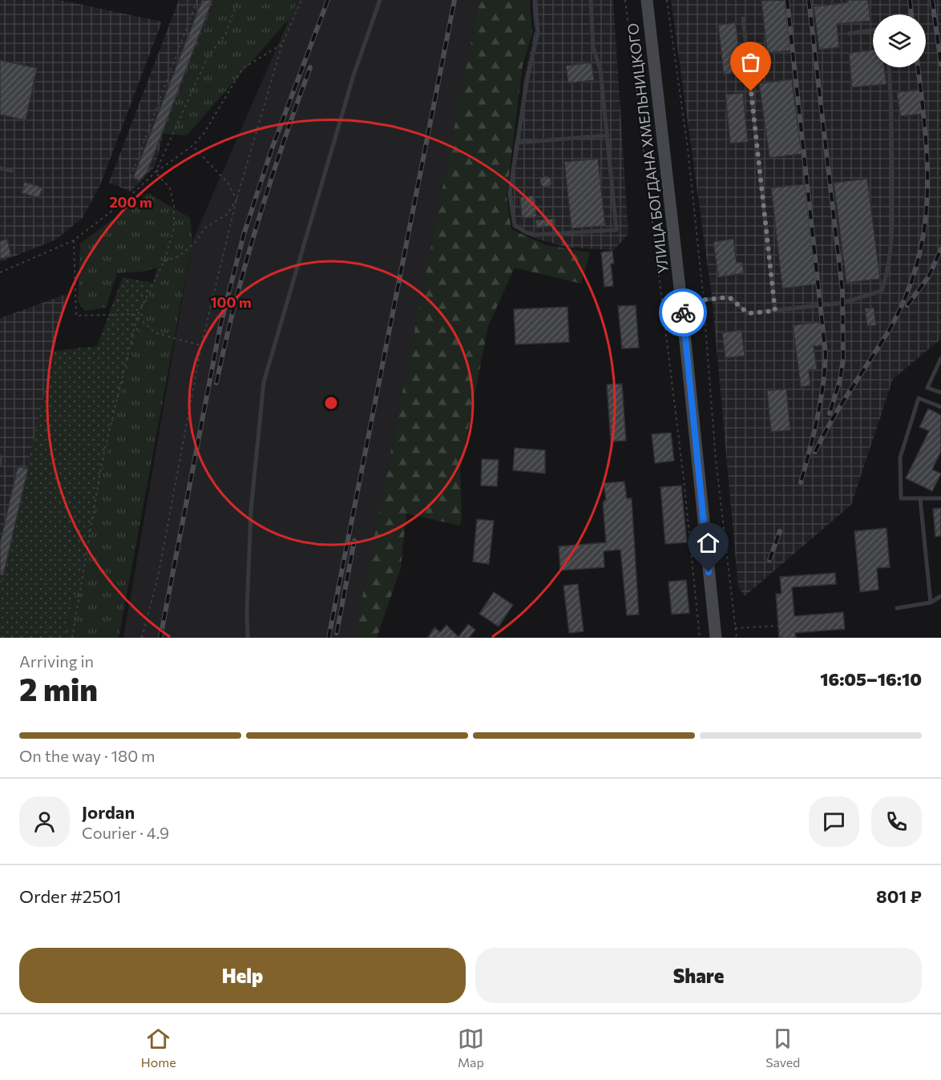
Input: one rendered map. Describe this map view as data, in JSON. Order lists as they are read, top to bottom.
{
  "streets": {
    "main road": ["УЛИЦА БОГДАНА ХМЕЛЬНИЦКОГО"]
  },
  "page": {
    "heading": ["2 min", "Arriving in", "16:05–16:10"],
    "panel": [
      "Jordan",
      "Courier · 4.9",
      "Order #2501",
      "801 ₽"
    ],
    "bar": "On the way · 180 m",
    "buttons": ["Help", "Share"],
    "tabs": ["Home", "Map", "Saved"]
  },
  "rings": ["200 m", "100 m"]
}
